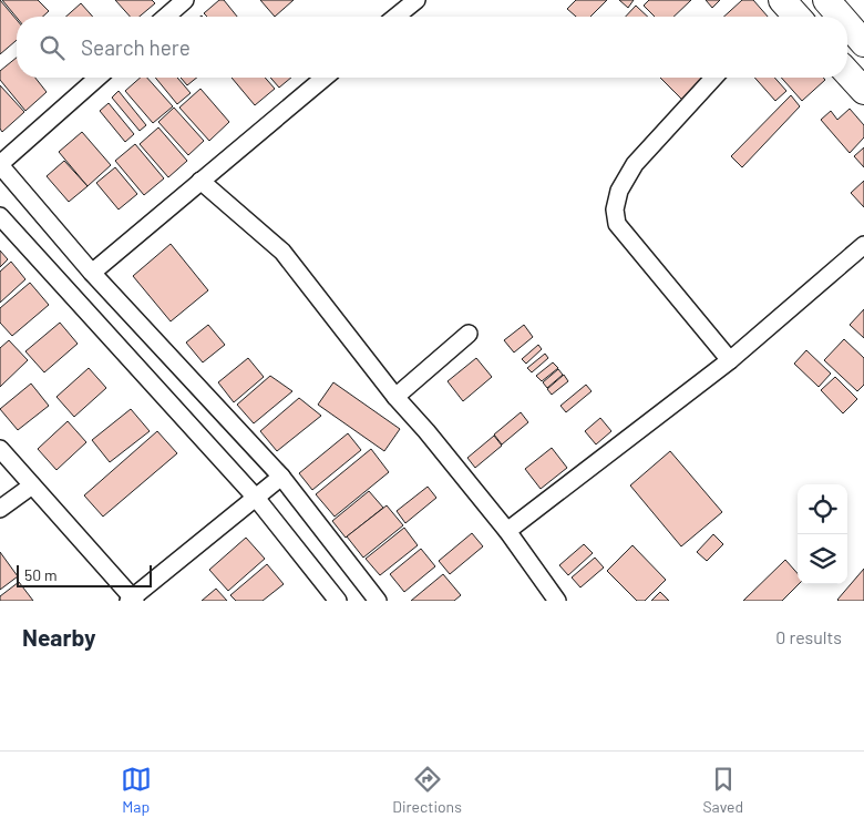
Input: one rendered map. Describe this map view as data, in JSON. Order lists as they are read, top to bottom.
{
  "scale_bar": "50 m",
  "page": {
    "search": "Search here",
    "scale": "50 m",
    "heading": ["Nearby", "0 results"],
    "nav": ["Map", "Directions", "Saved"]
  }
}
